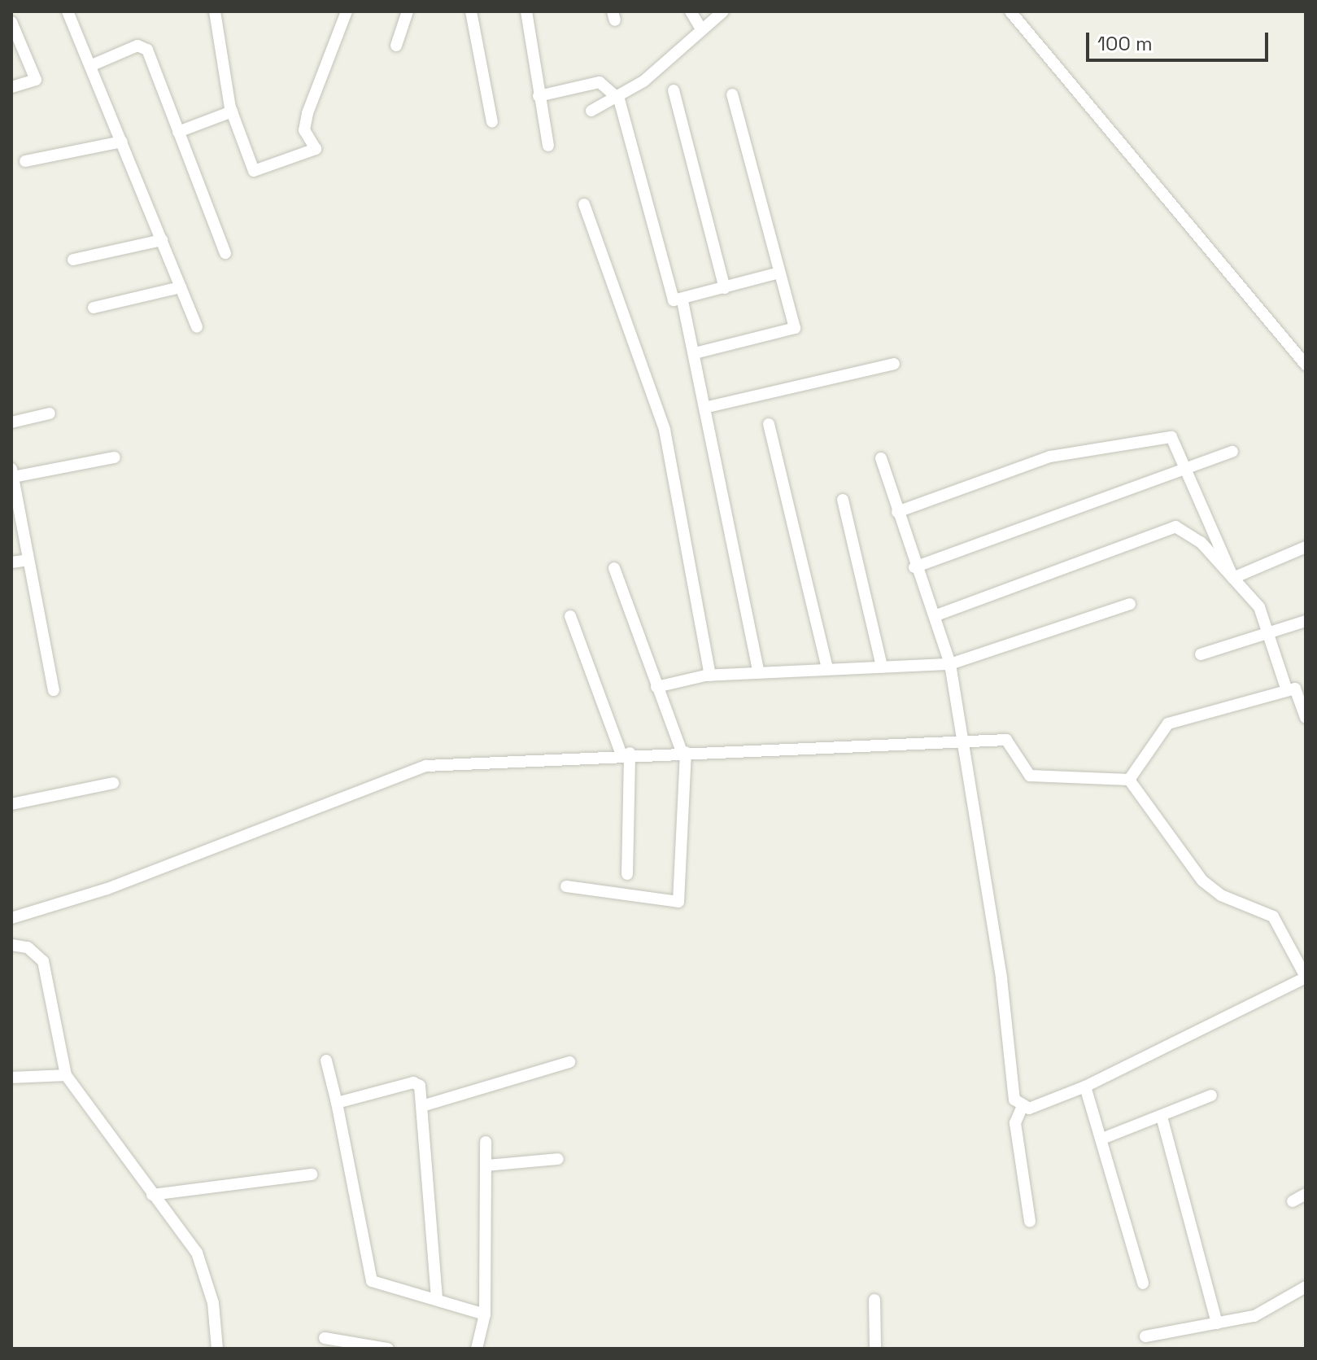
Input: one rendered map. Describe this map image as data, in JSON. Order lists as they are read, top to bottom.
{
  "scale_bar": "100 m"
}
